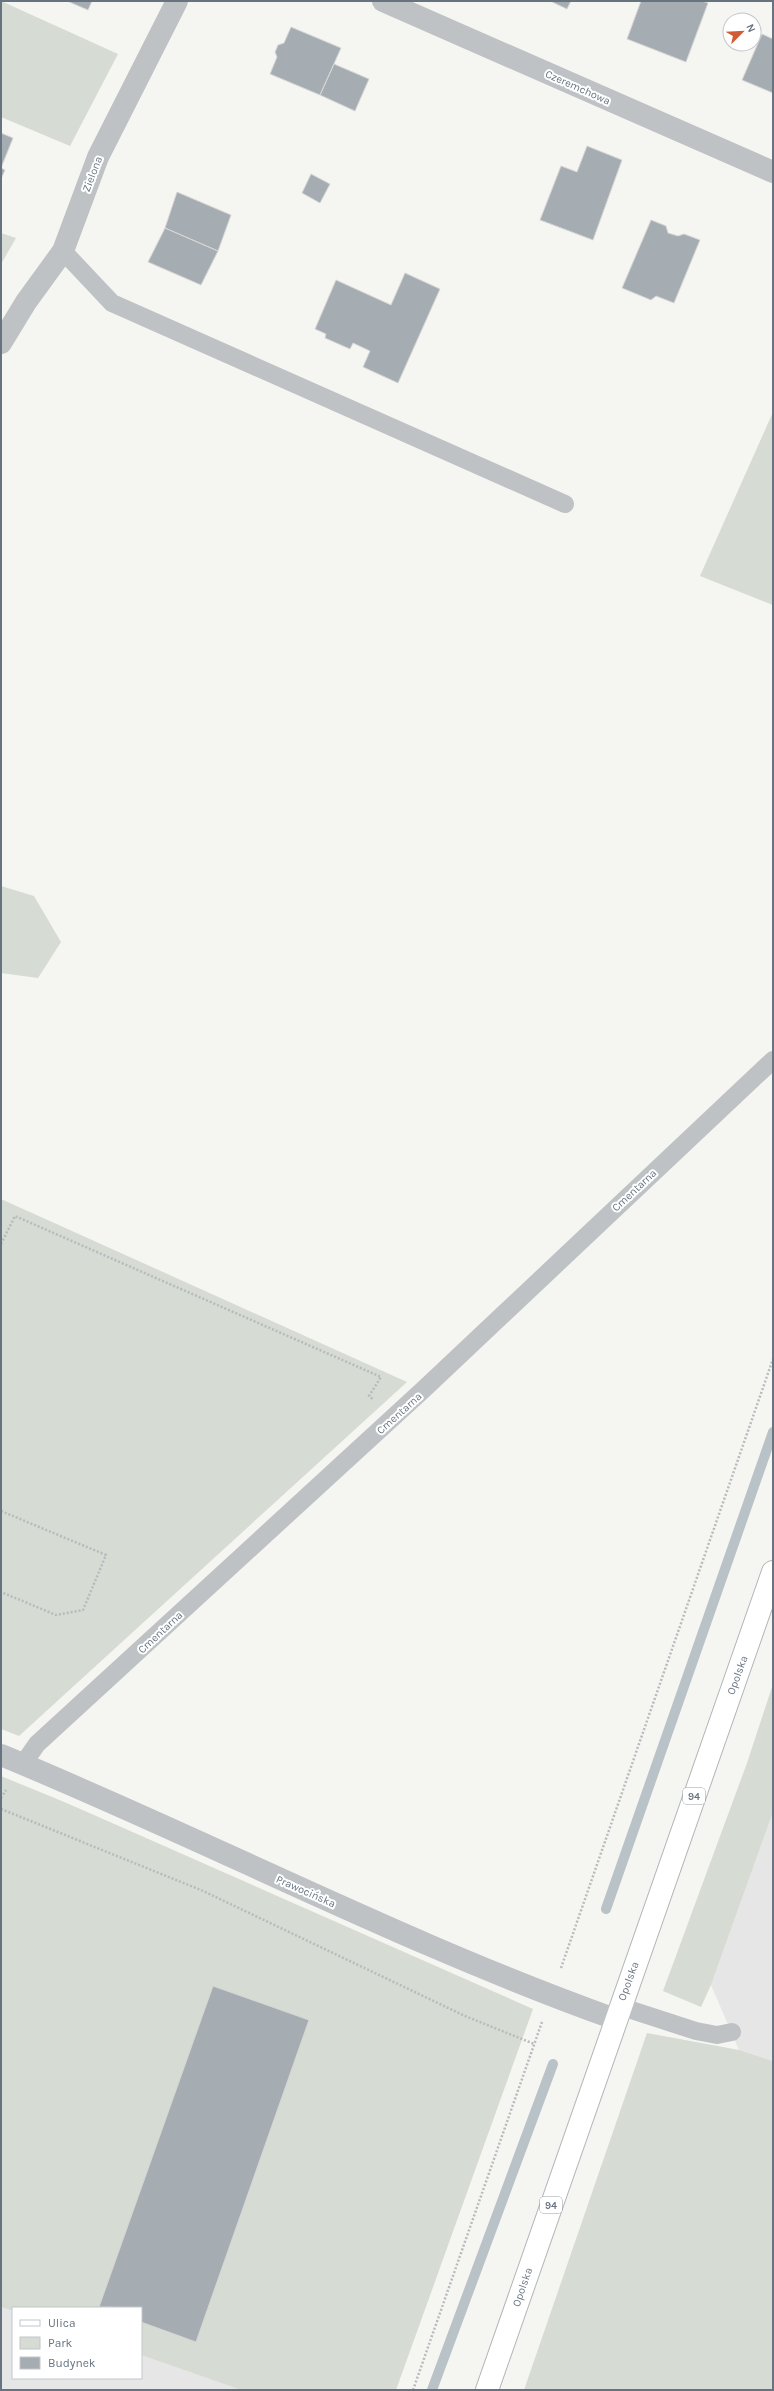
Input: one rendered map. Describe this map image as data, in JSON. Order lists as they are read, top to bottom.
{
  "streets": {
    "main road": ["Opolska", "94"],
    "street": ["Czeremchowa", "Zielona", "Prawocińska"],
    "lane": ["Cmentarna"]
  },
  "crossings": [
    ["Cmentarna", "Prawocińska"],
    ["Opolska", "Prawocińska"]
  ],
  "legend": ["Ulica", "Park", "Budynek"],
  "north": "top right"
}
